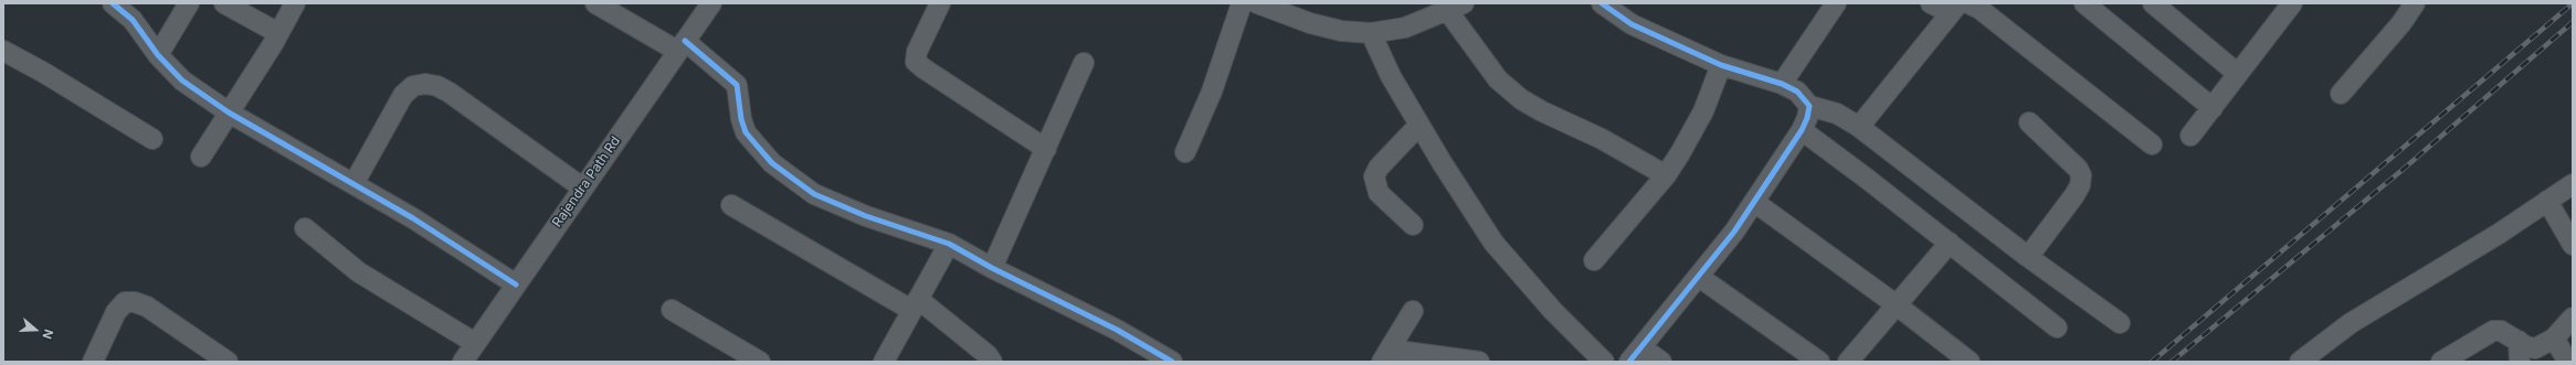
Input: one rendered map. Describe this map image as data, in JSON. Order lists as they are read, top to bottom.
{
  "streets": {
    "street": ["Rajendra Path Rd"]
  },
  "north": "right"
}
